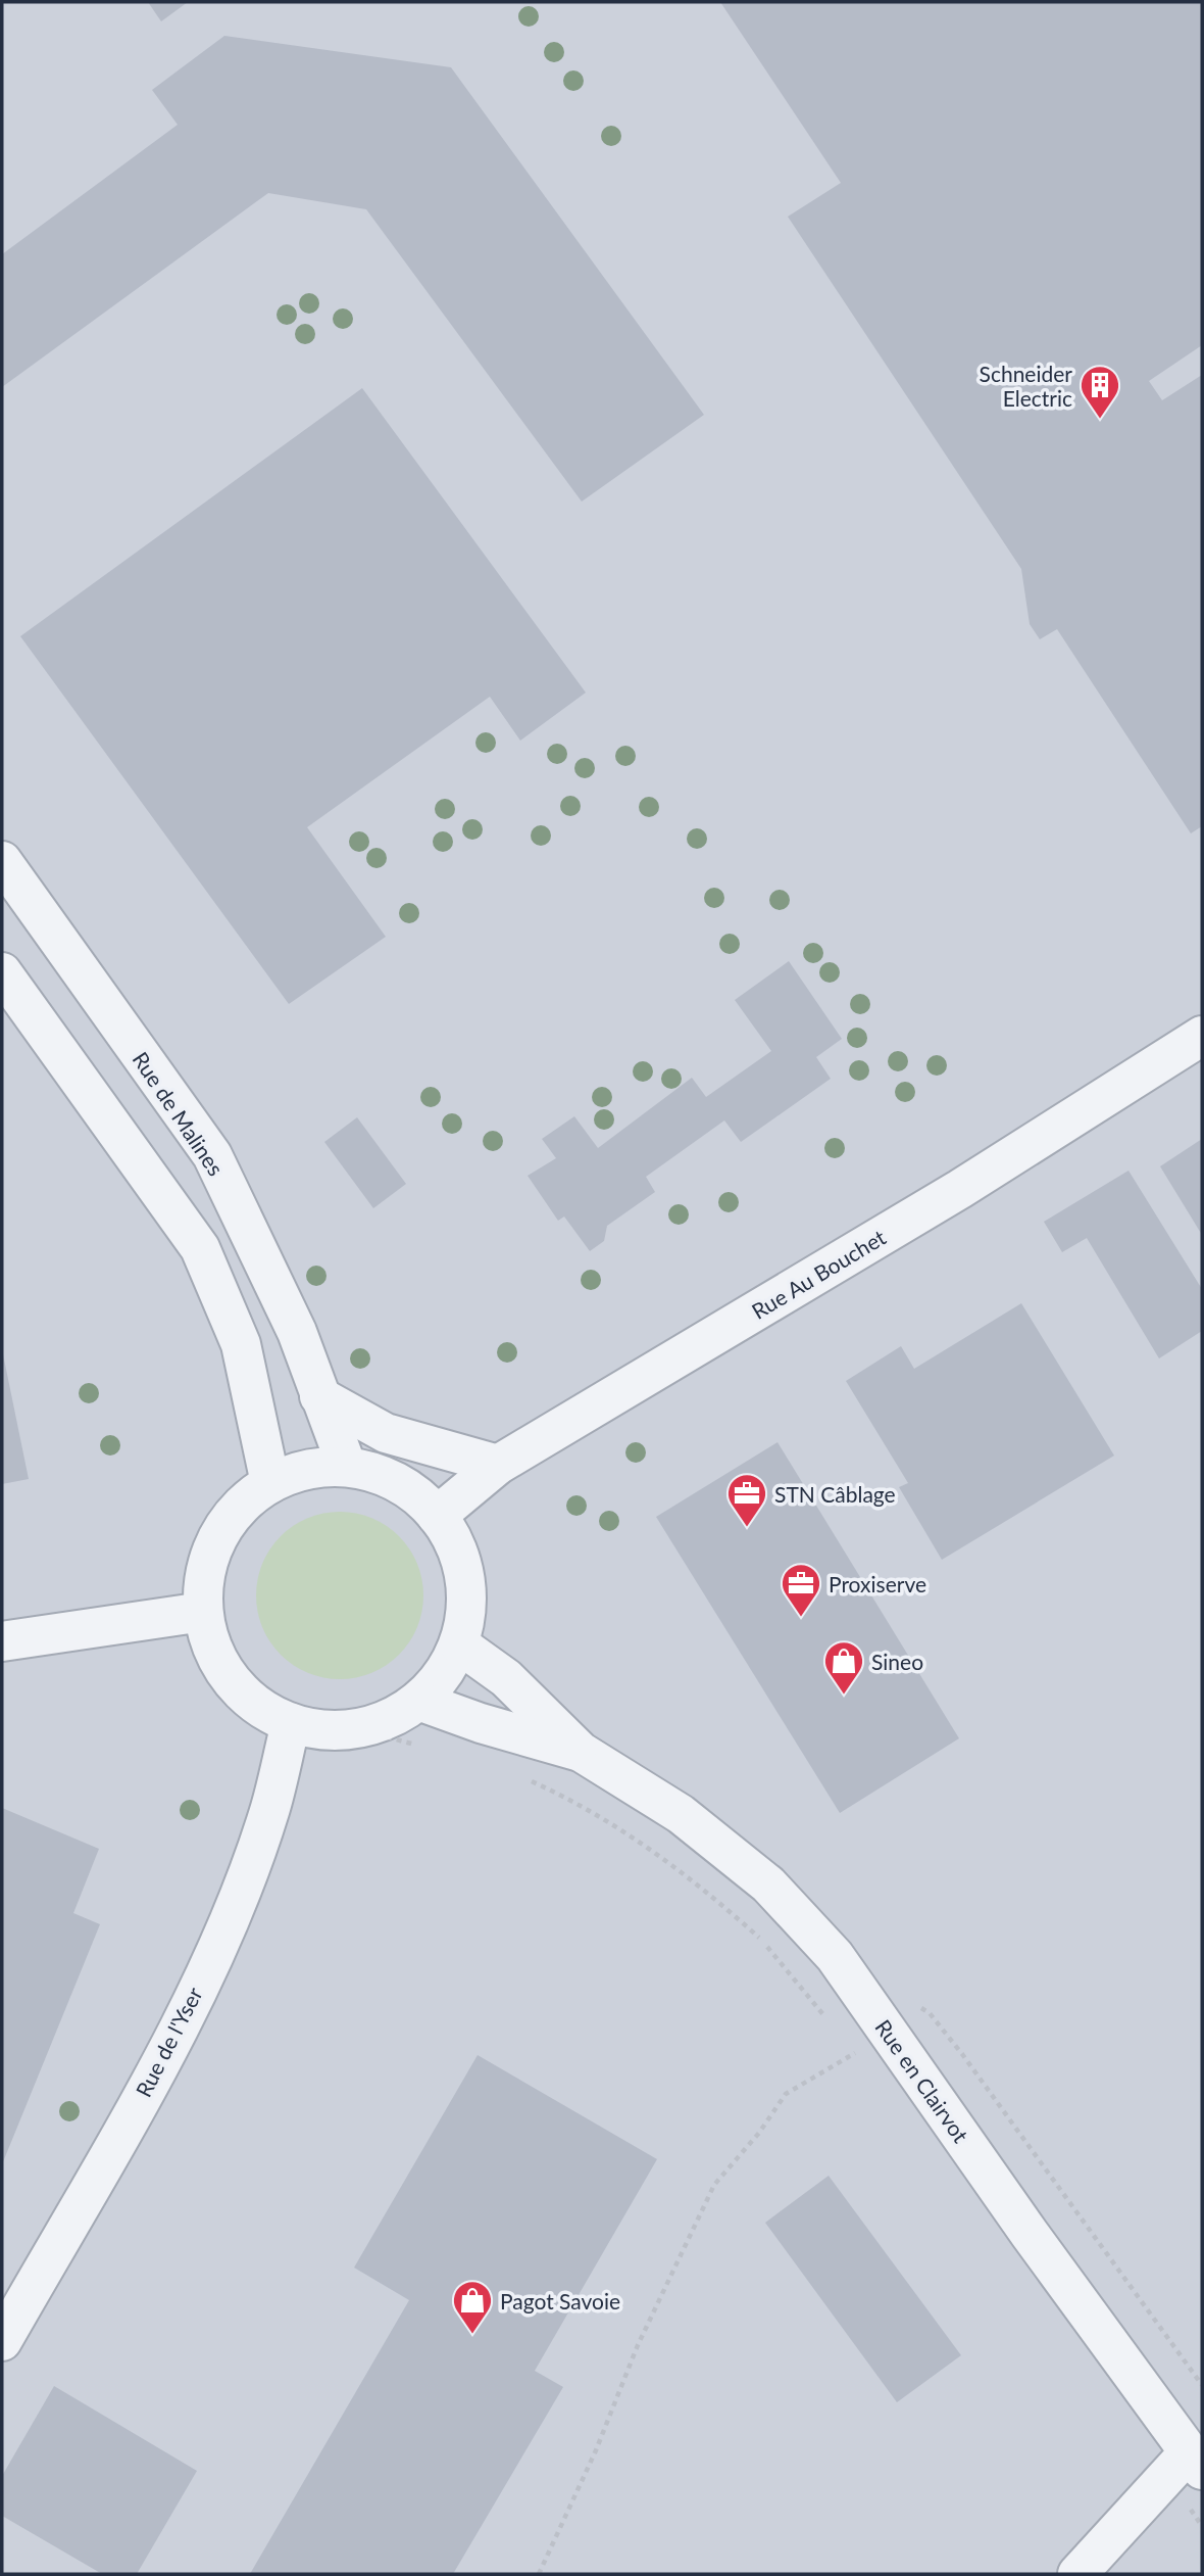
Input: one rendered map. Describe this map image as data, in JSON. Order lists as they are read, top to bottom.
{
  "streets": {
    "street": [
      "Rue de Malines",
      "Rue Au Bouchet",
      "Rue de l'Yser",
      "Rue en Clairvot"
    ]
  },
  "places": {
    "building": ["Schneider Electric"],
    "office": ["STN Câblage", "Proxiserve"],
    "shop": ["Sineo", "Pagot Savoie"]
  }
}
